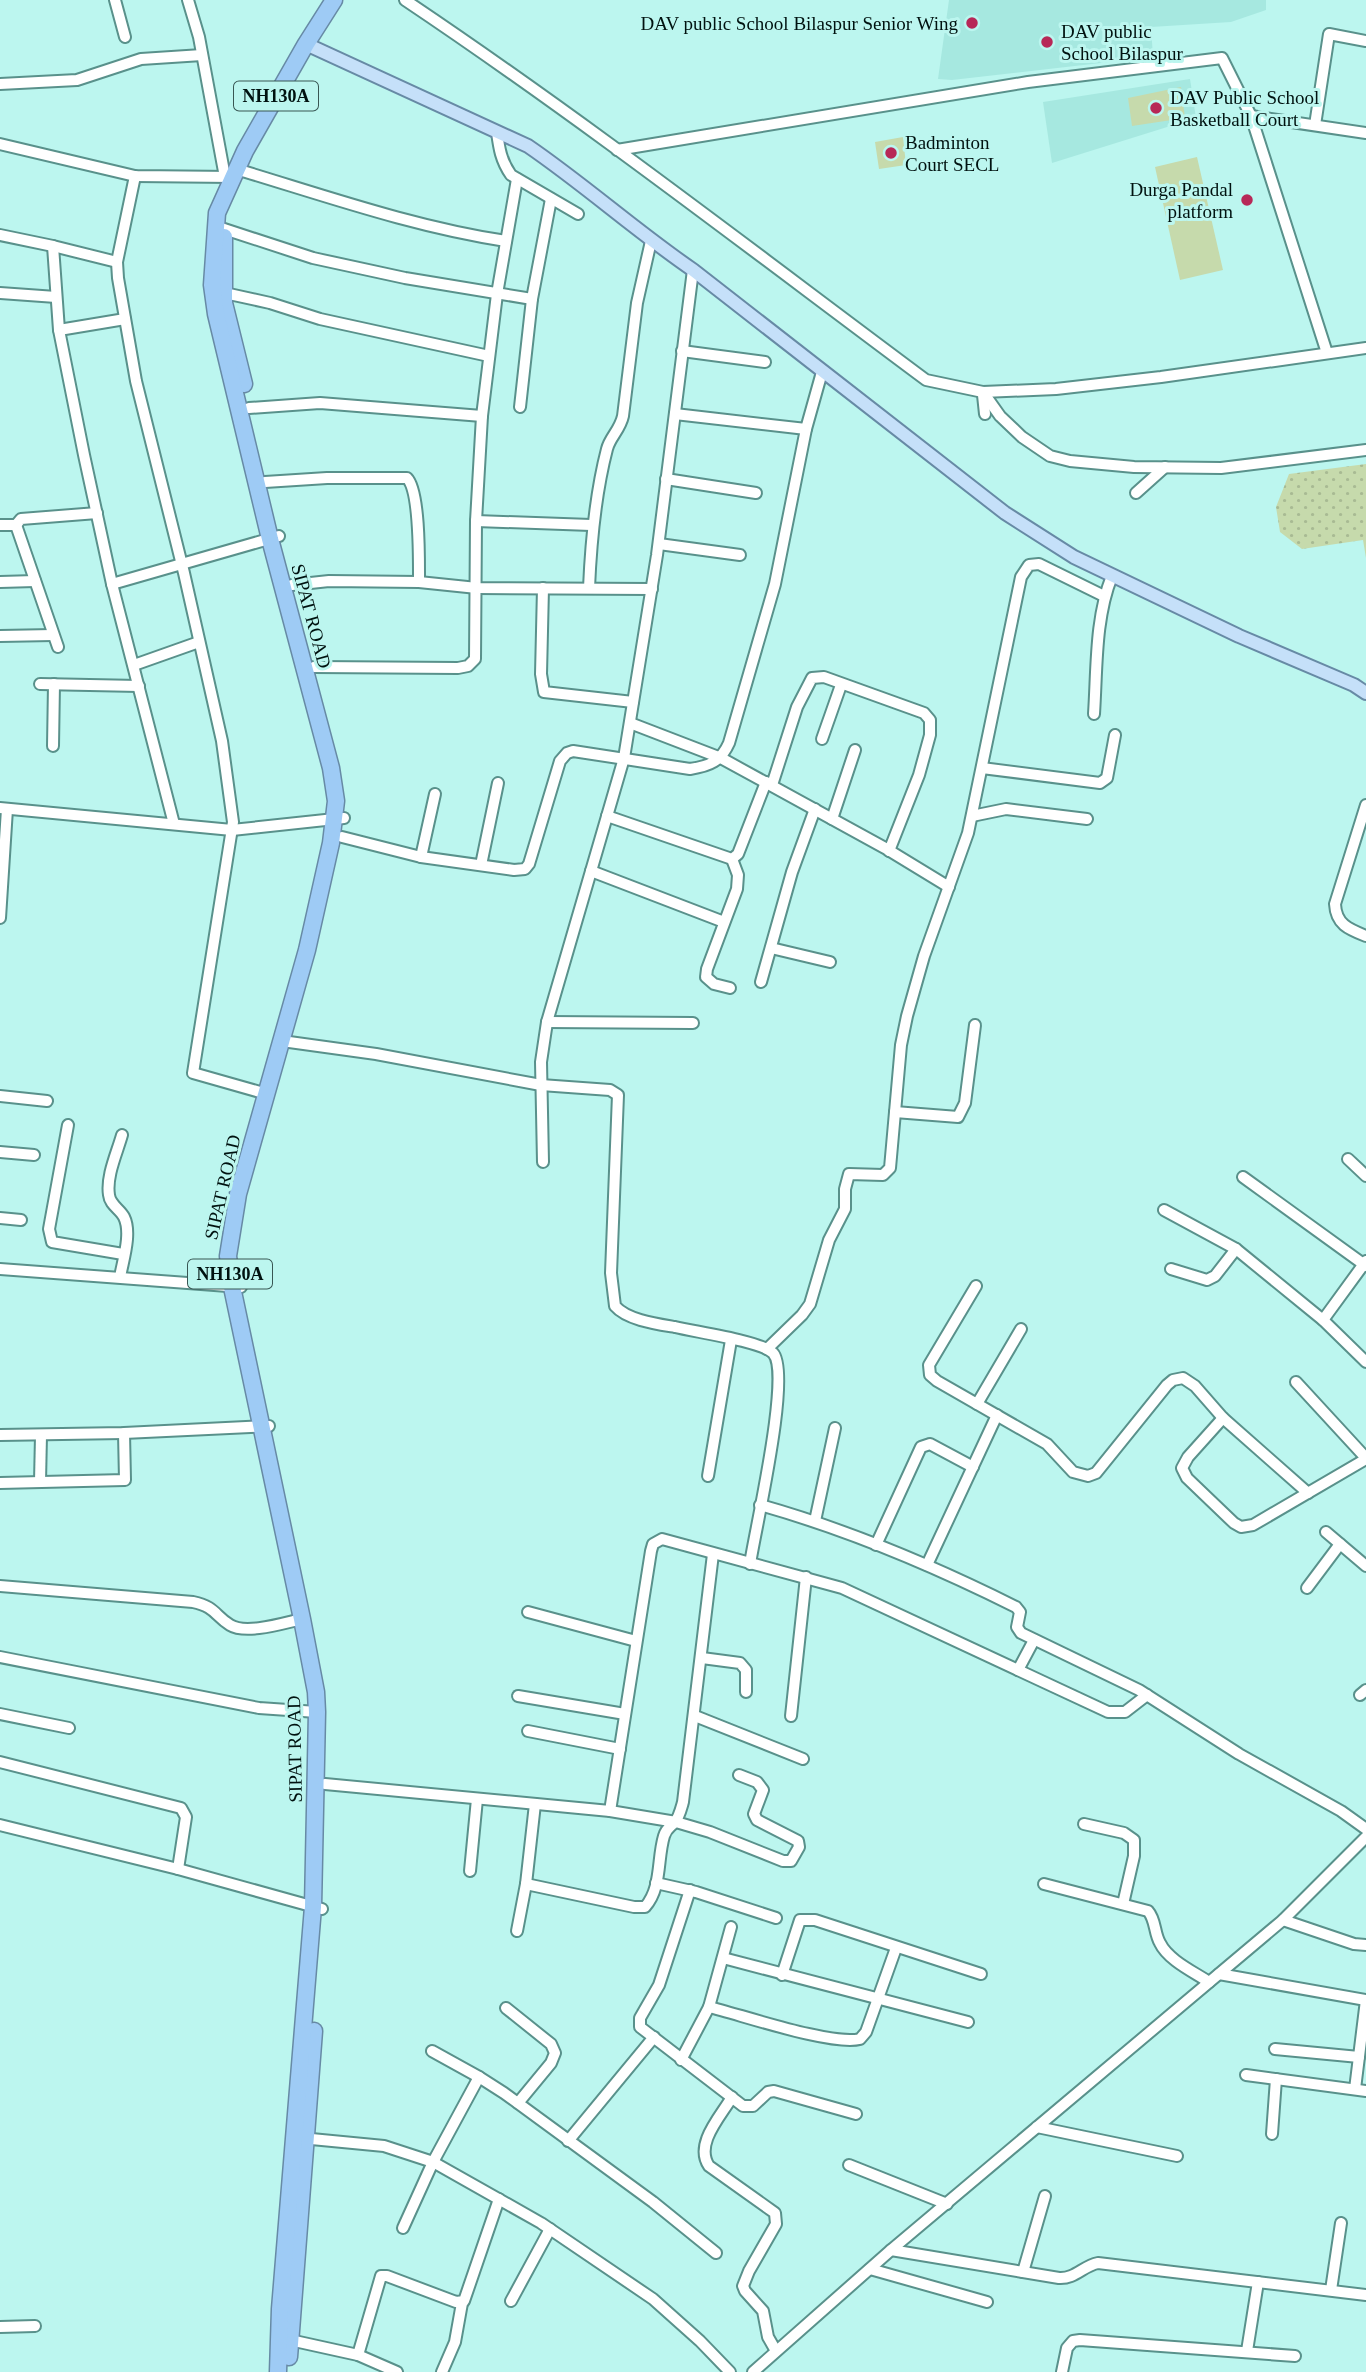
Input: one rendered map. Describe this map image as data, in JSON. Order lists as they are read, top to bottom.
{
  "streets": {
    "highway": ["NH130A", "SIPAT ROAD"]
  },
  "places": [
    "DAV public School Bilaspur Senior Wing",
    "DAV public School Bilaspur",
    "DAV Public School Basketball Court",
    "Badminton Court SECL",
    "Durga Pandal platform"
  ]
}
